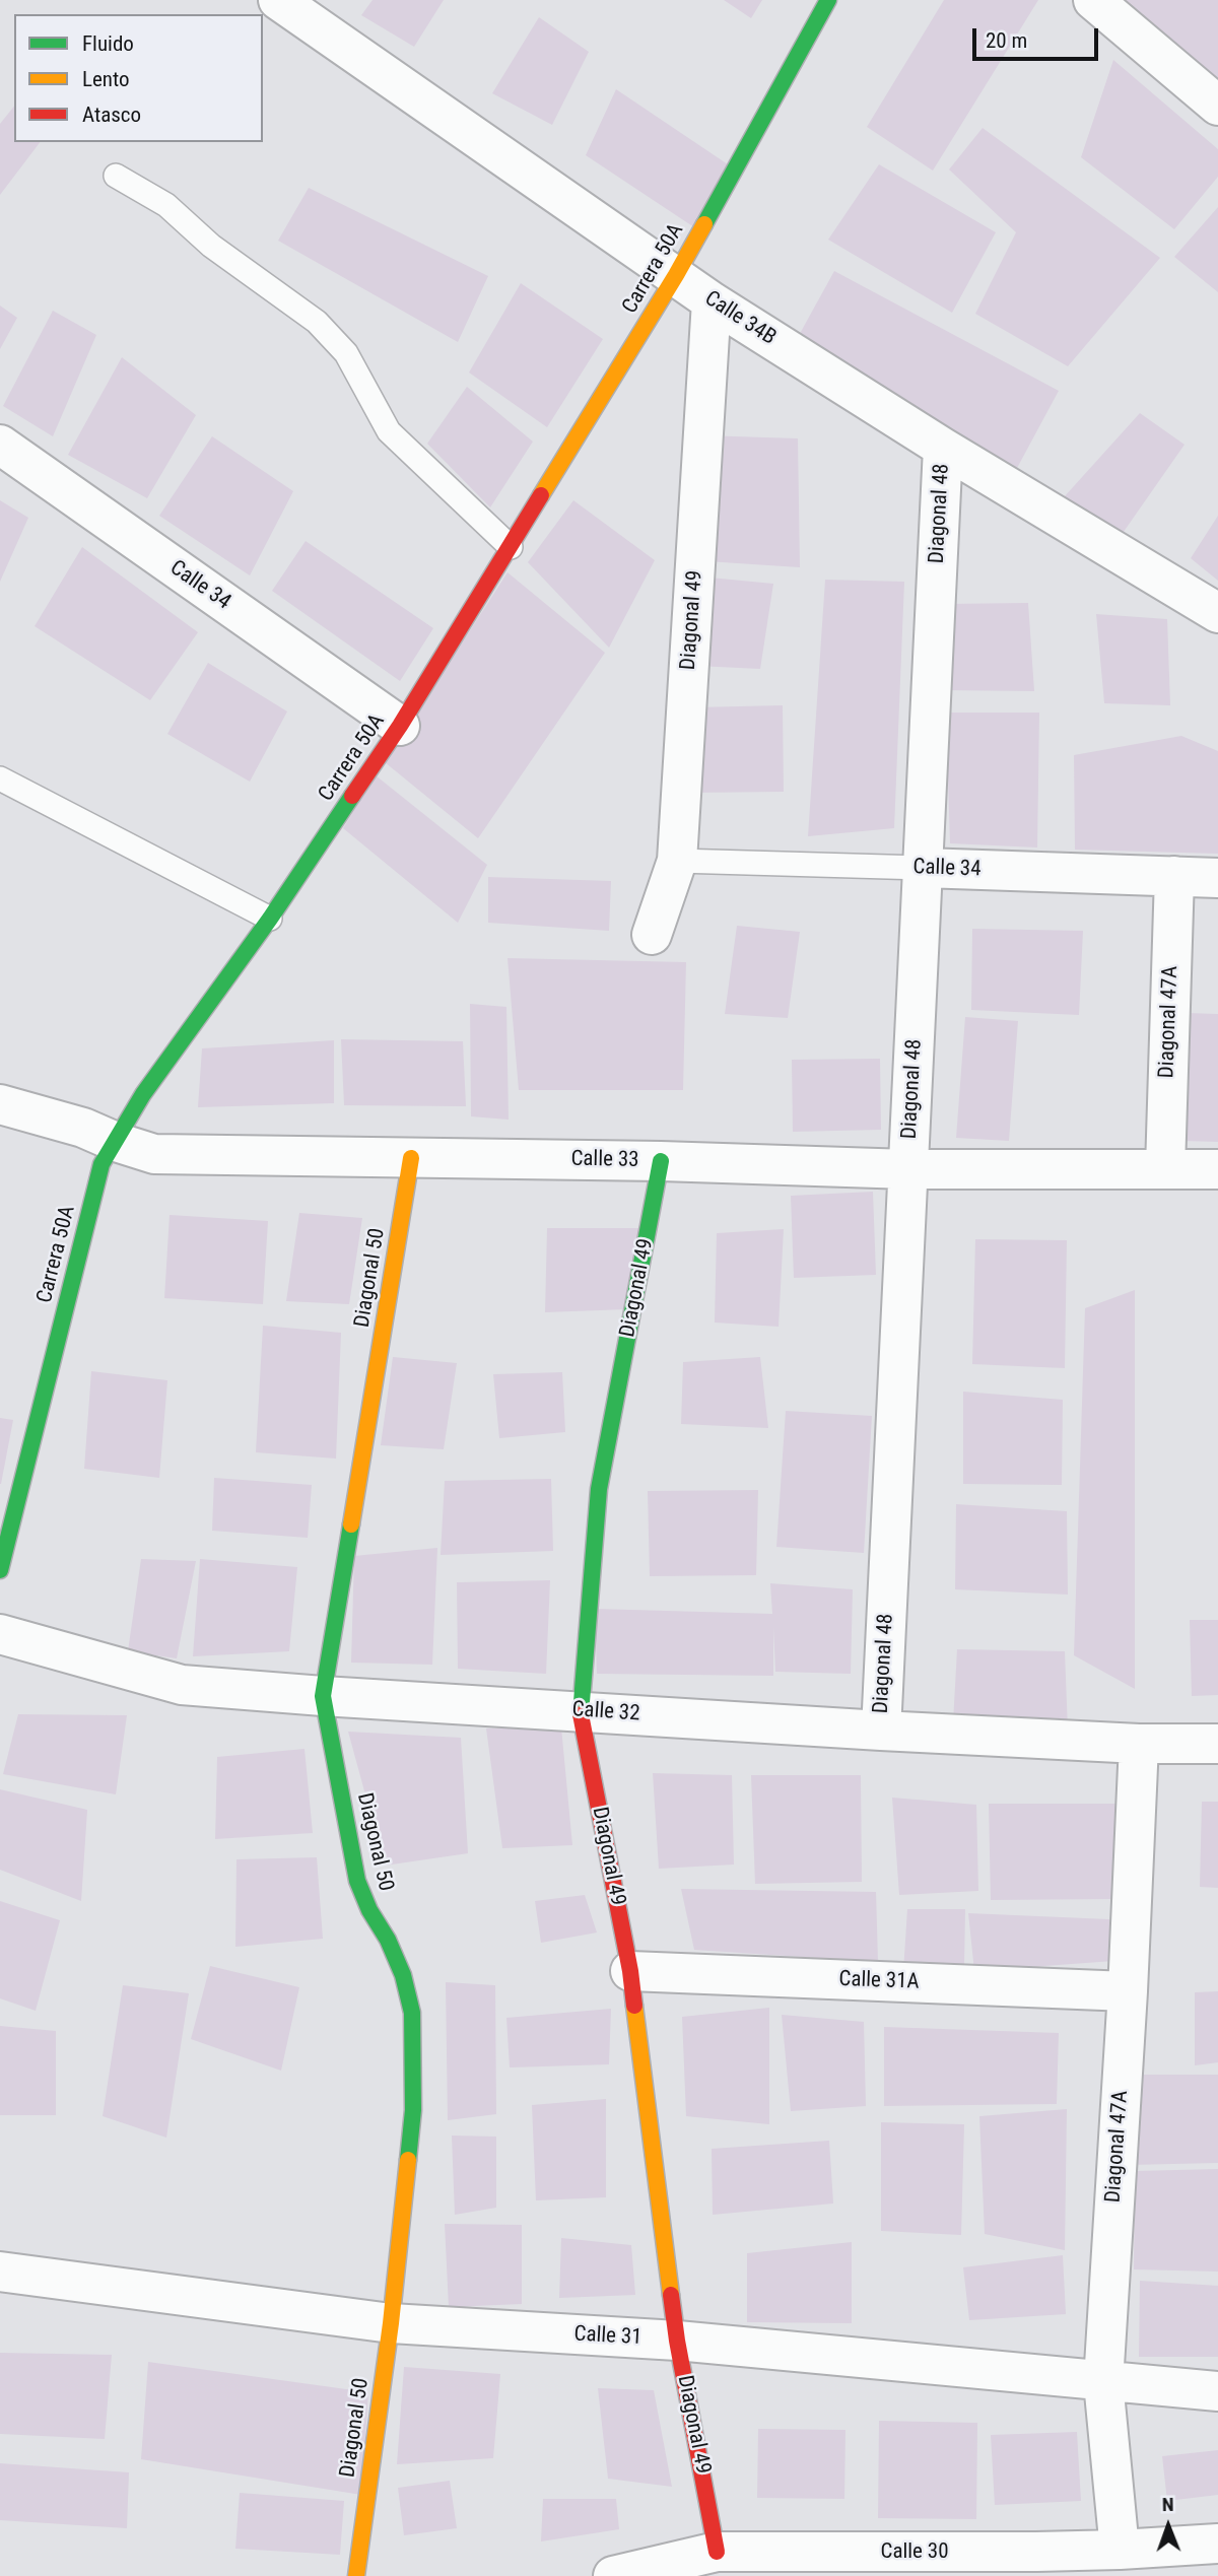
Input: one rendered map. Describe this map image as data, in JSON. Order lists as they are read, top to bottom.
{
  "streets": {
    "street": [
      "Carrera 50A",
      "Calle 34B",
      "Diagonal 48",
      "Calle 34",
      "Diagonal 49",
      "Diagonal 47A",
      "Calle 33",
      "Diagonal 50",
      "Calle 32",
      "Calle 31A",
      "Calle 31",
      "Calle 30"
    ]
  },
  "crossings": [
    ["Carrera 50A", "Calle 34B"],
    ["Carrera 50A", "Calle 34"],
    ["Carrera 50A", "Calle 33"],
    ["Calle 34B", "Diagonal 48"],
    ["Calle 34B", "Diagonal 49"],
    ["Diagonal 48", "Calle 34"],
    ["Diagonal 48", "Calle 33"],
    ["Diagonal 48", "Calle 32"],
    ["Calle 34", "Diagonal 49"],
    ["Calle 34", "Diagonal 47A"],
    ["Diagonal 49", "Calle 33"],
    ["Diagonal 49", "Calle 32"],
    ["Diagonal 49", "Calle 31A"],
    ["Diagonal 49", "Calle 31"],
    ["Diagonal 49", "Calle 30"],
    ["Diagonal 47A", "Calle 33"],
    ["Diagonal 47A", "Calle 32"],
    ["Diagonal 47A", "Calle 31A"],
    ["Diagonal 47A", "Calle 31"],
    ["Diagonal 47A", "Calle 30"],
    ["Calle 33", "Diagonal 50"],
    ["Diagonal 50", "Calle 32"],
    ["Diagonal 50", "Calle 31"]
  ],
  "legend": ["Fluido", "Lento", "Atasco"],
  "scale_bar": "20 m",
  "north": "top"
}
